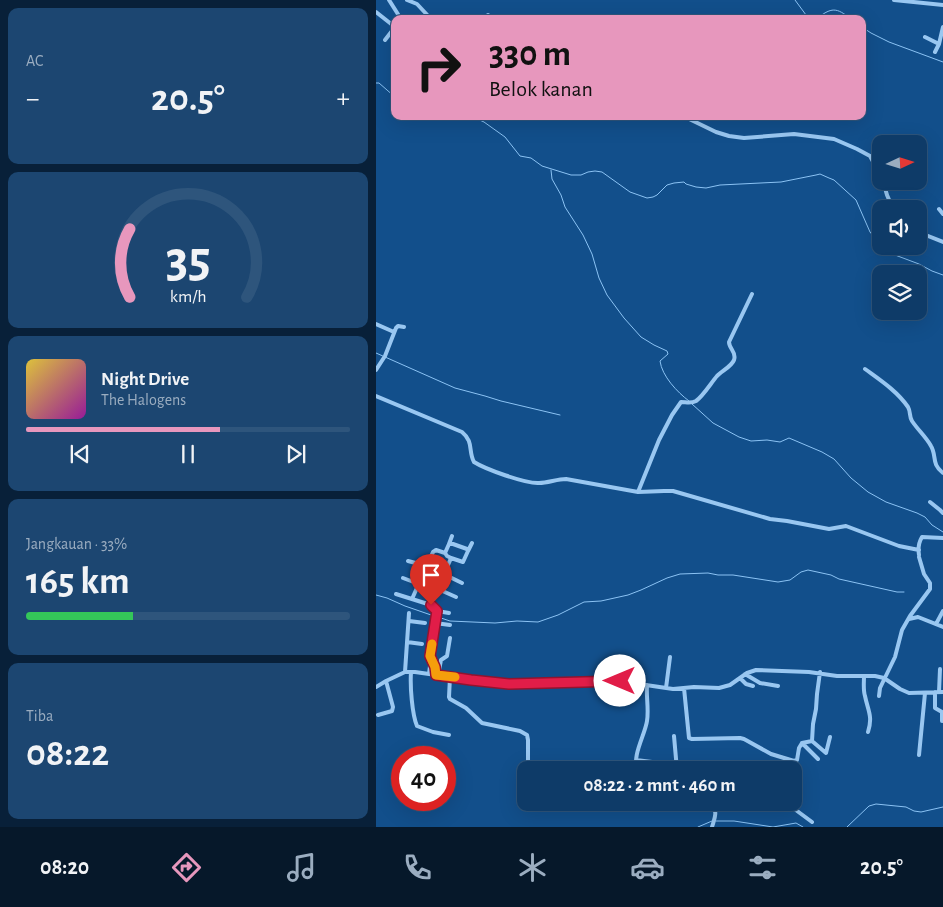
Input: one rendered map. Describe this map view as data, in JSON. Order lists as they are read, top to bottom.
{
  "north": "right",
  "page": {
    "tile": [
      "AC",
      ["Jangkauan · 33%", "165 km"],
      ["Tiba", "08:22"]
    ],
    "turn": ["330 m", "Belok kanan"],
    "heat": ["−", "20.5°", "+"],
    "song": ["Night Drive", "The Halogens"],
    "limit": "40",
    "trip": "08:22 · 2 mnt · 460 m",
    "tabs": ["08:20", "20.5°"],
    "gauge": ["35", "km/h"]
  }
}
